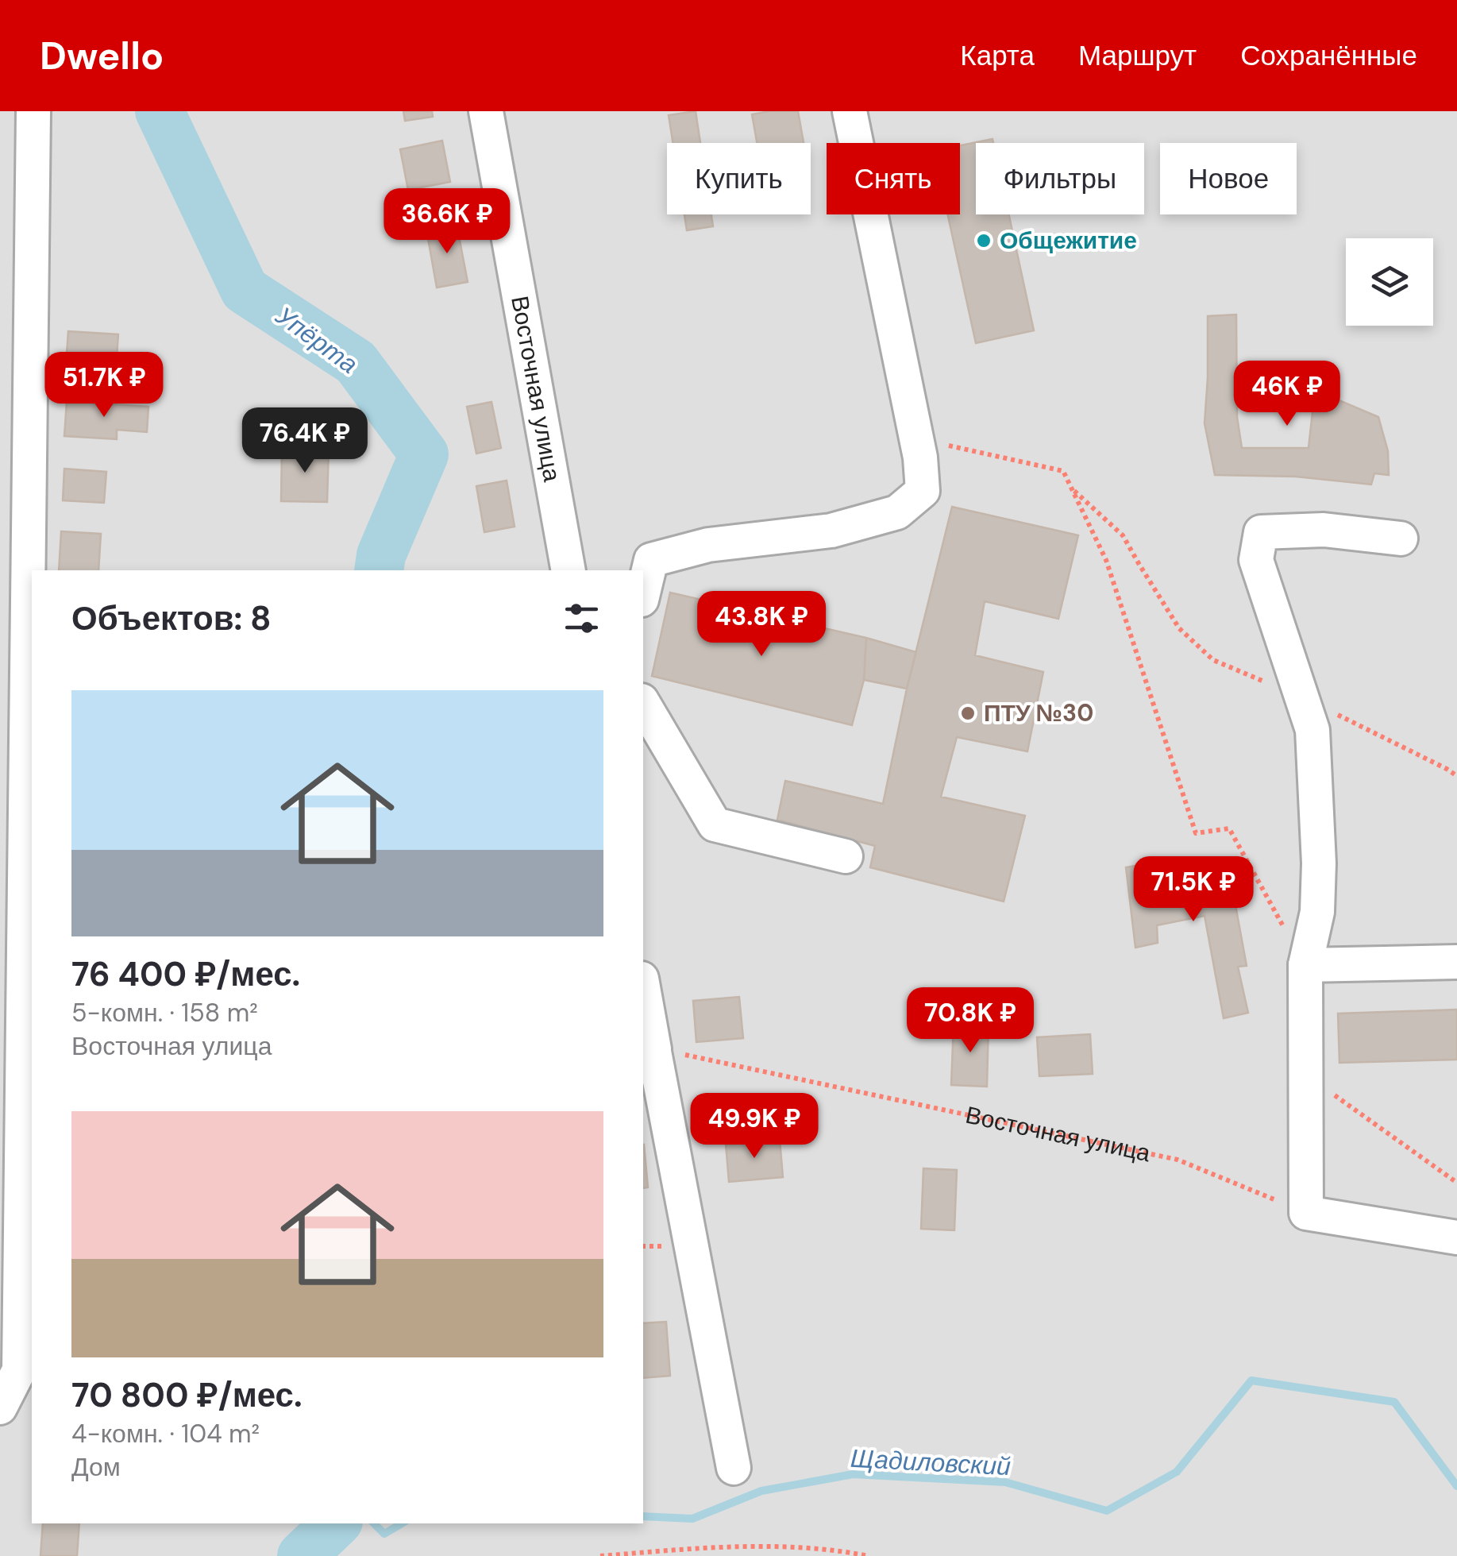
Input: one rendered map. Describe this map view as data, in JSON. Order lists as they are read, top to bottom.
{
  "streets": {
    "street": ["Восточная улица"]
  },
  "water": ["Упёрта", "Щадиловский"],
  "places": ["Общежитие", "ПТУ №30"],
  "page": {
    "header": "Dwello",
    "nav": ["Карта", "Маршрут", "Сохранённые"],
    "chip": [
      "Купить",
      "Снять",
      "Фильтры",
      "Новое"
    ],
    "price": [
      "36.6K ₽",
      "51.7K ₽",
      "46K ₽",
      "76.4K ₽",
      "43.8K ₽",
      "71.5K ₽",
      "70.8K ₽",
      "49.9K ₽"
    ],
    "heading": "Объектов: 8",
    "list": [
      {
        "name": "76 400 ₽/мес.",
        "note": "5-комн. · 158 m² · Восточная улица"
      },
      {
        "name": "70 800 ₽/мес.",
        "note": "4-комн. · 104 m² · Дом"
      }
    ]
  }
}
